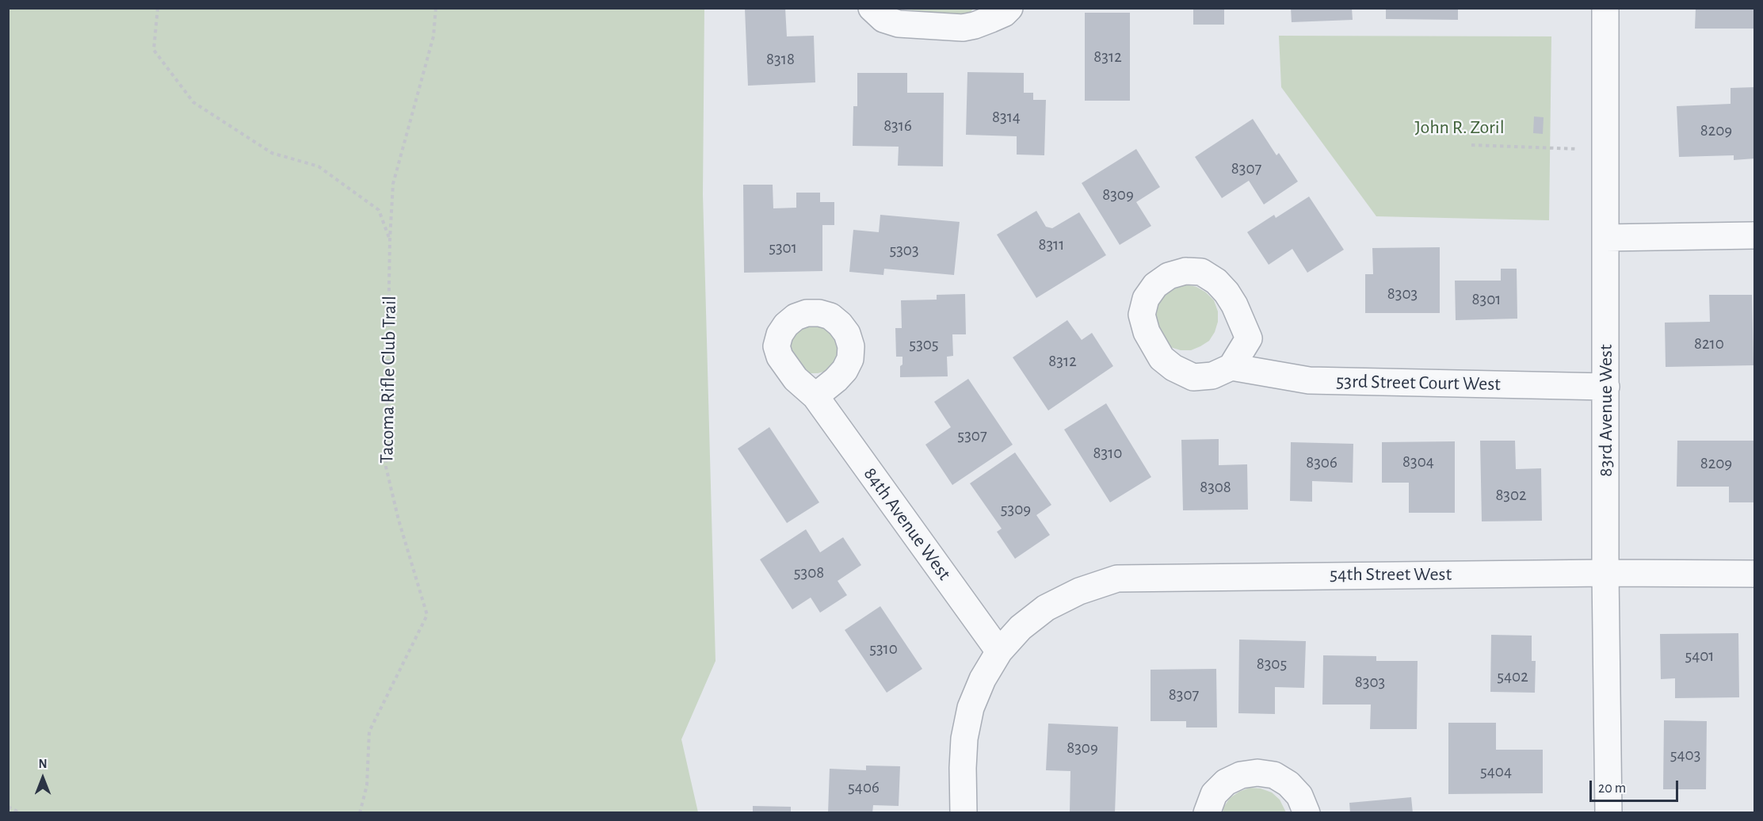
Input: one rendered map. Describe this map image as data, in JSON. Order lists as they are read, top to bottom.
{
  "streets": {
    "street": [
      "53rd Street Court West",
      "83rd Avenue West",
      "84th Avenue West",
      "54th Street West"
    ],
    "path": ["Tacoma Rifle Club Trail"]
  },
  "crossings": [
    ["53rd Street Court West", "83rd Avenue West"],
    ["83rd Avenue West", "54th Street West"],
    ["84th Avenue West", "54th Street West"]
  ],
  "parks": ["John R. Zoril"],
  "house_numbers": [
    "8312",
    "8318",
    "8314",
    "8316",
    "8209",
    "8307",
    "8309",
    "8311",
    "5301",
    "5303",
    "8303",
    "8301",
    "8210",
    "5305",
    "8312",
    "5307",
    "8310",
    "8304",
    "8306",
    "8209",
    "8308",
    "8302",
    "5309",
    "5308",
    "5310",
    "5401",
    "8305",
    "5402",
    "8303",
    "8307",
    "8309",
    "5403",
    "5404",
    "5406"
  ],
  "scale_bar": "20 m",
  "north": "top"
}
